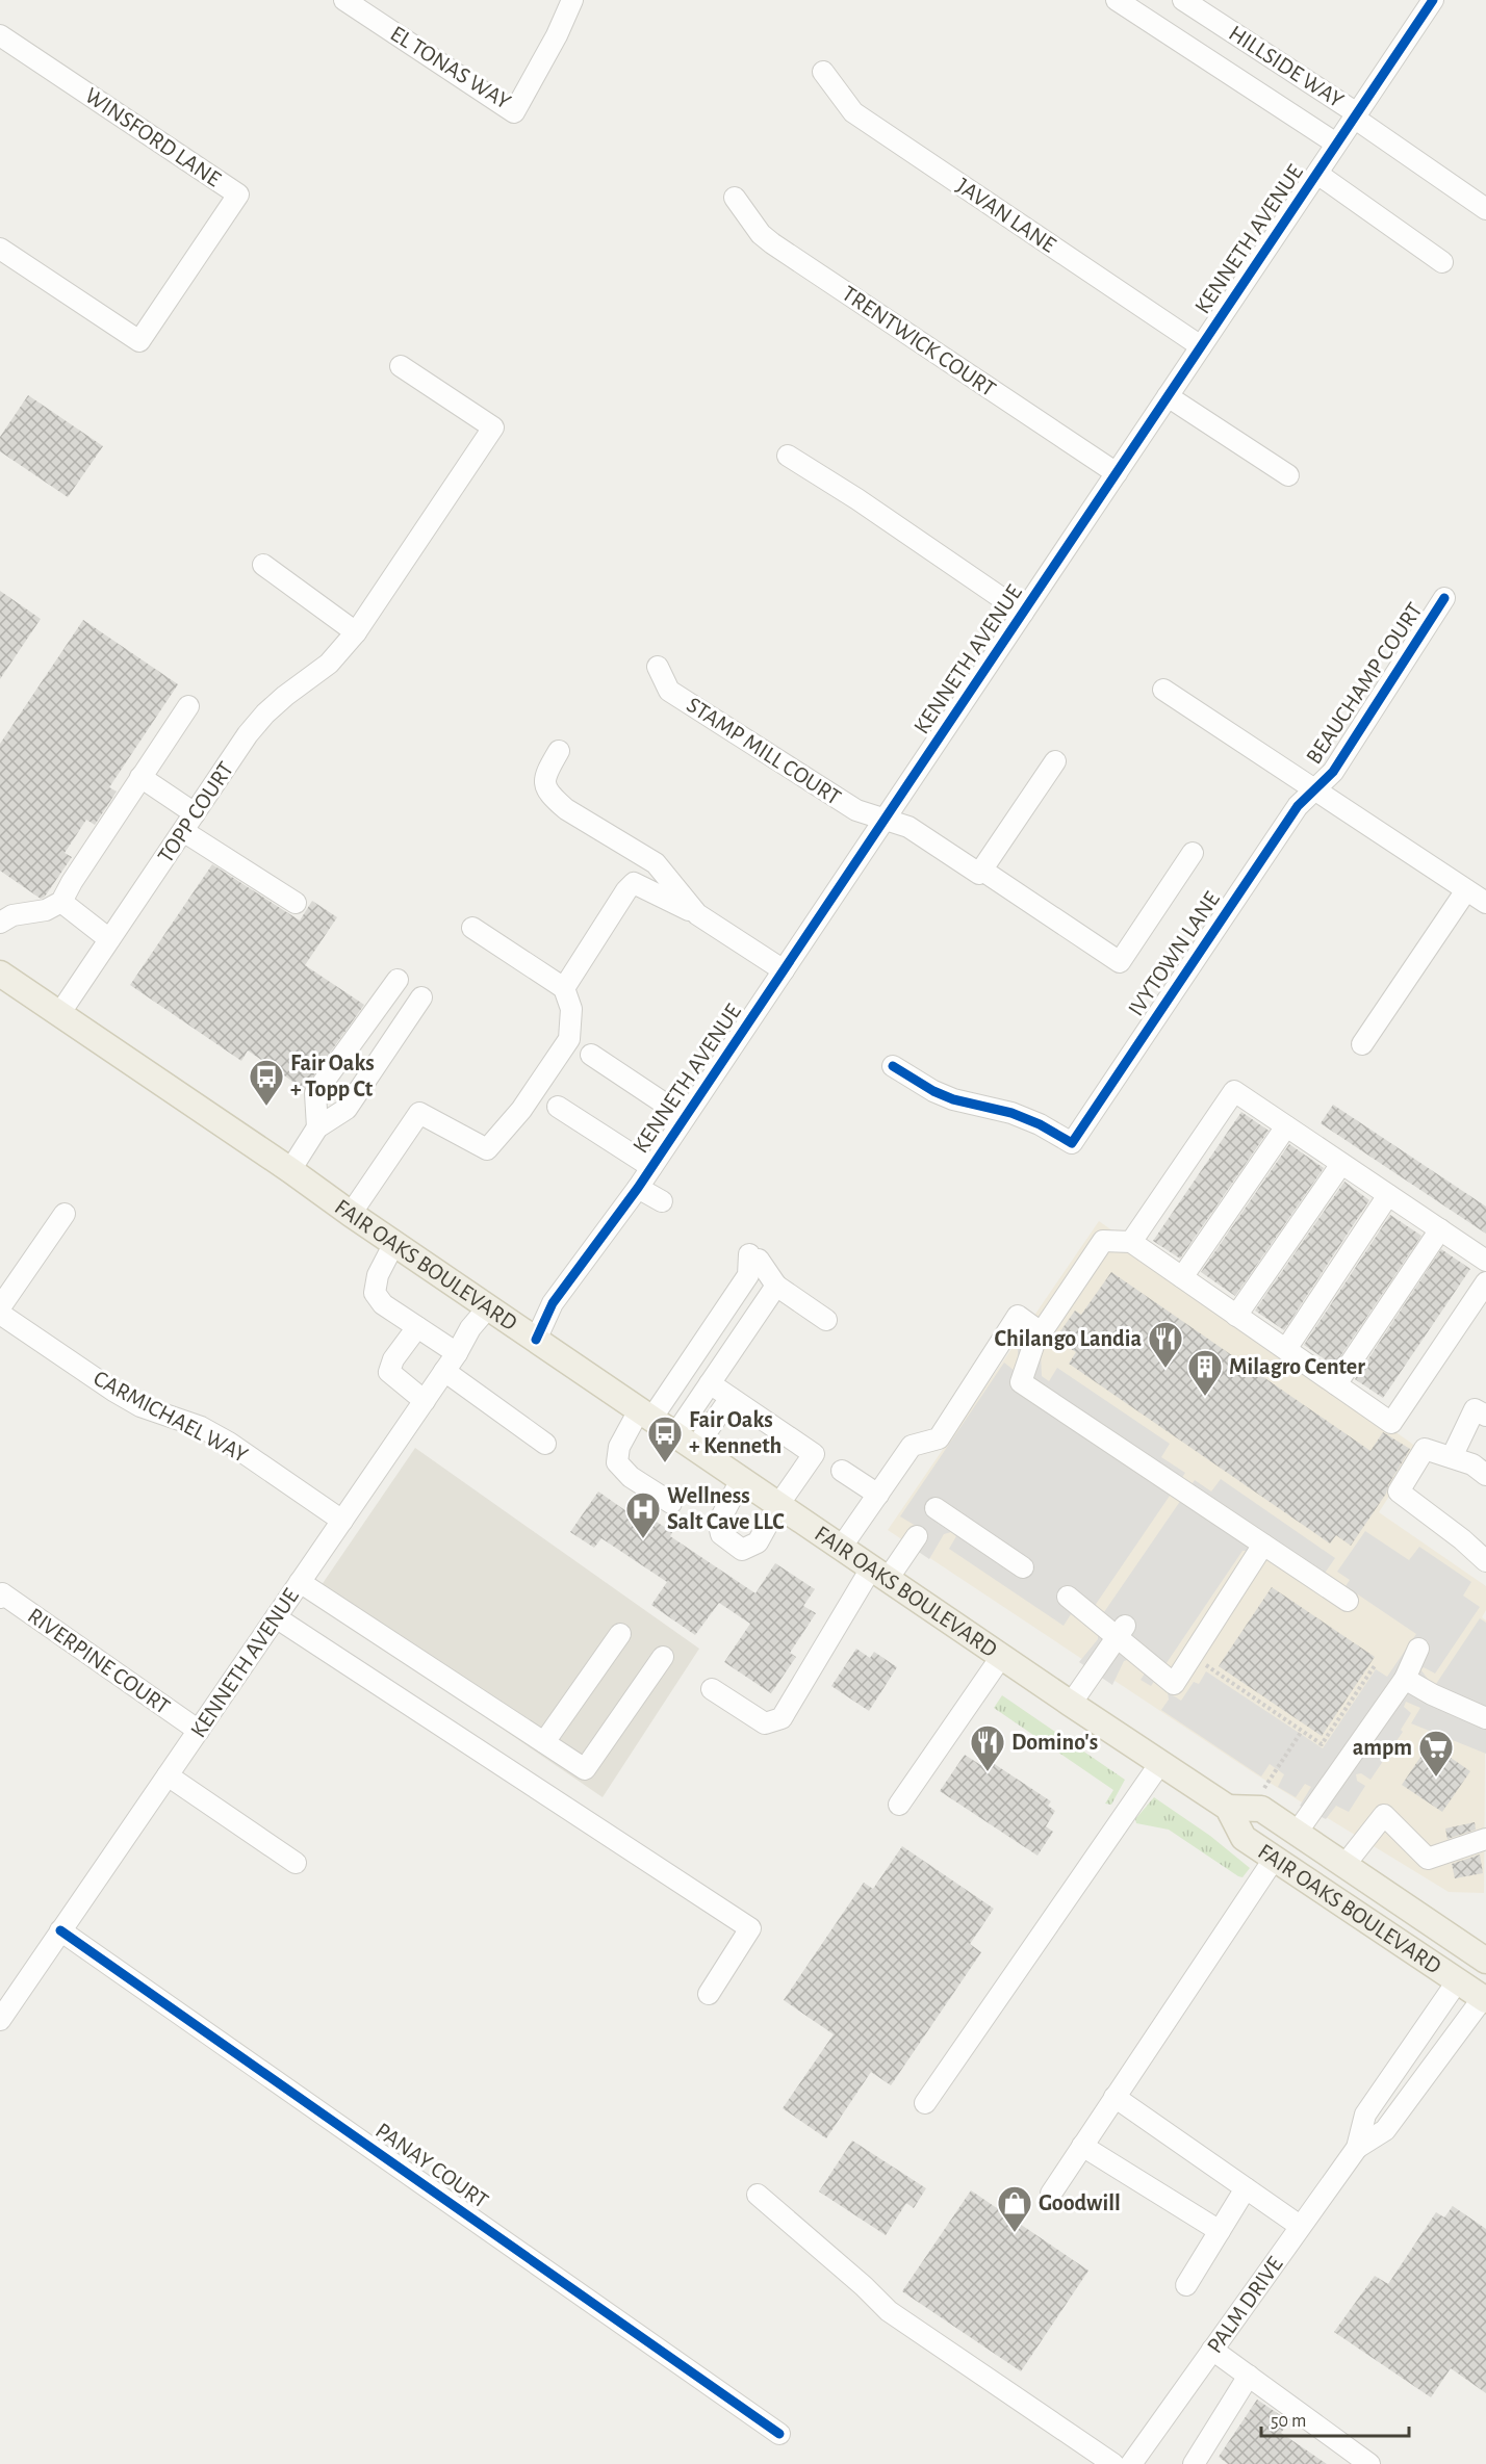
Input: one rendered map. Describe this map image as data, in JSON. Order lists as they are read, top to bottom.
{
  "streets": {
    "main road": ["FAIR OAKS BOULEVARD"],
    "street": [
      "HILLSIDE WAY",
      "EL TONAS WAY",
      "WINSFORD LANE",
      "JAVAN LANE",
      "KENNETH AVENUE",
      "TRENTWICK COURT",
      "BEAUCHAMP COURT",
      "STAMP MILL COURT",
      "TOPP COURT",
      "IVYTOWN LANE",
      "CARMICHAEL WAY",
      "RIVERPINE COURT",
      "PANAY COURT",
      "PALM DRIVE"
    ]
  },
  "crossings": [
    ["HILLSIDE WAY", "KENNETH AVENUE"],
    ["JAVAN LANE", "KENNETH AVENUE"],
    ["KENNETH AVENUE", "TRENTWICK COURT"],
    ["KENNETH AVENUE", "STAMP MILL COURT"],
    ["KENNETH AVENUE", "FAIR OAKS BOULEVARD"],
    ["KENNETH AVENUE", "CARMICHAEL WAY"],
    ["KENNETH AVENUE", "RIVERPINE COURT"],
    ["KENNETH AVENUE", "PANAY COURT"],
    ["BEAUCHAMP COURT", "IVYTOWN LANE"],
    ["TOPP COURT", "FAIR OAKS BOULEVARD"],
    ["FAIR OAKS BOULEVARD", "PALM DRIVE"]
  ],
  "places": {
    "bus stop": ["Fair Oaks + Topp Ct", "Fair Oaks + Kenneth"],
    "restaurant": ["Chilango Landia", "Domino's"],
    "building": ["Milagro Center"],
    "hospital": ["Wellness Salt Cave LLC"],
    "supermarket": ["ampm"],
    "shop": ["Goodwill"]
  },
  "scale_bar": "50 m"
}
